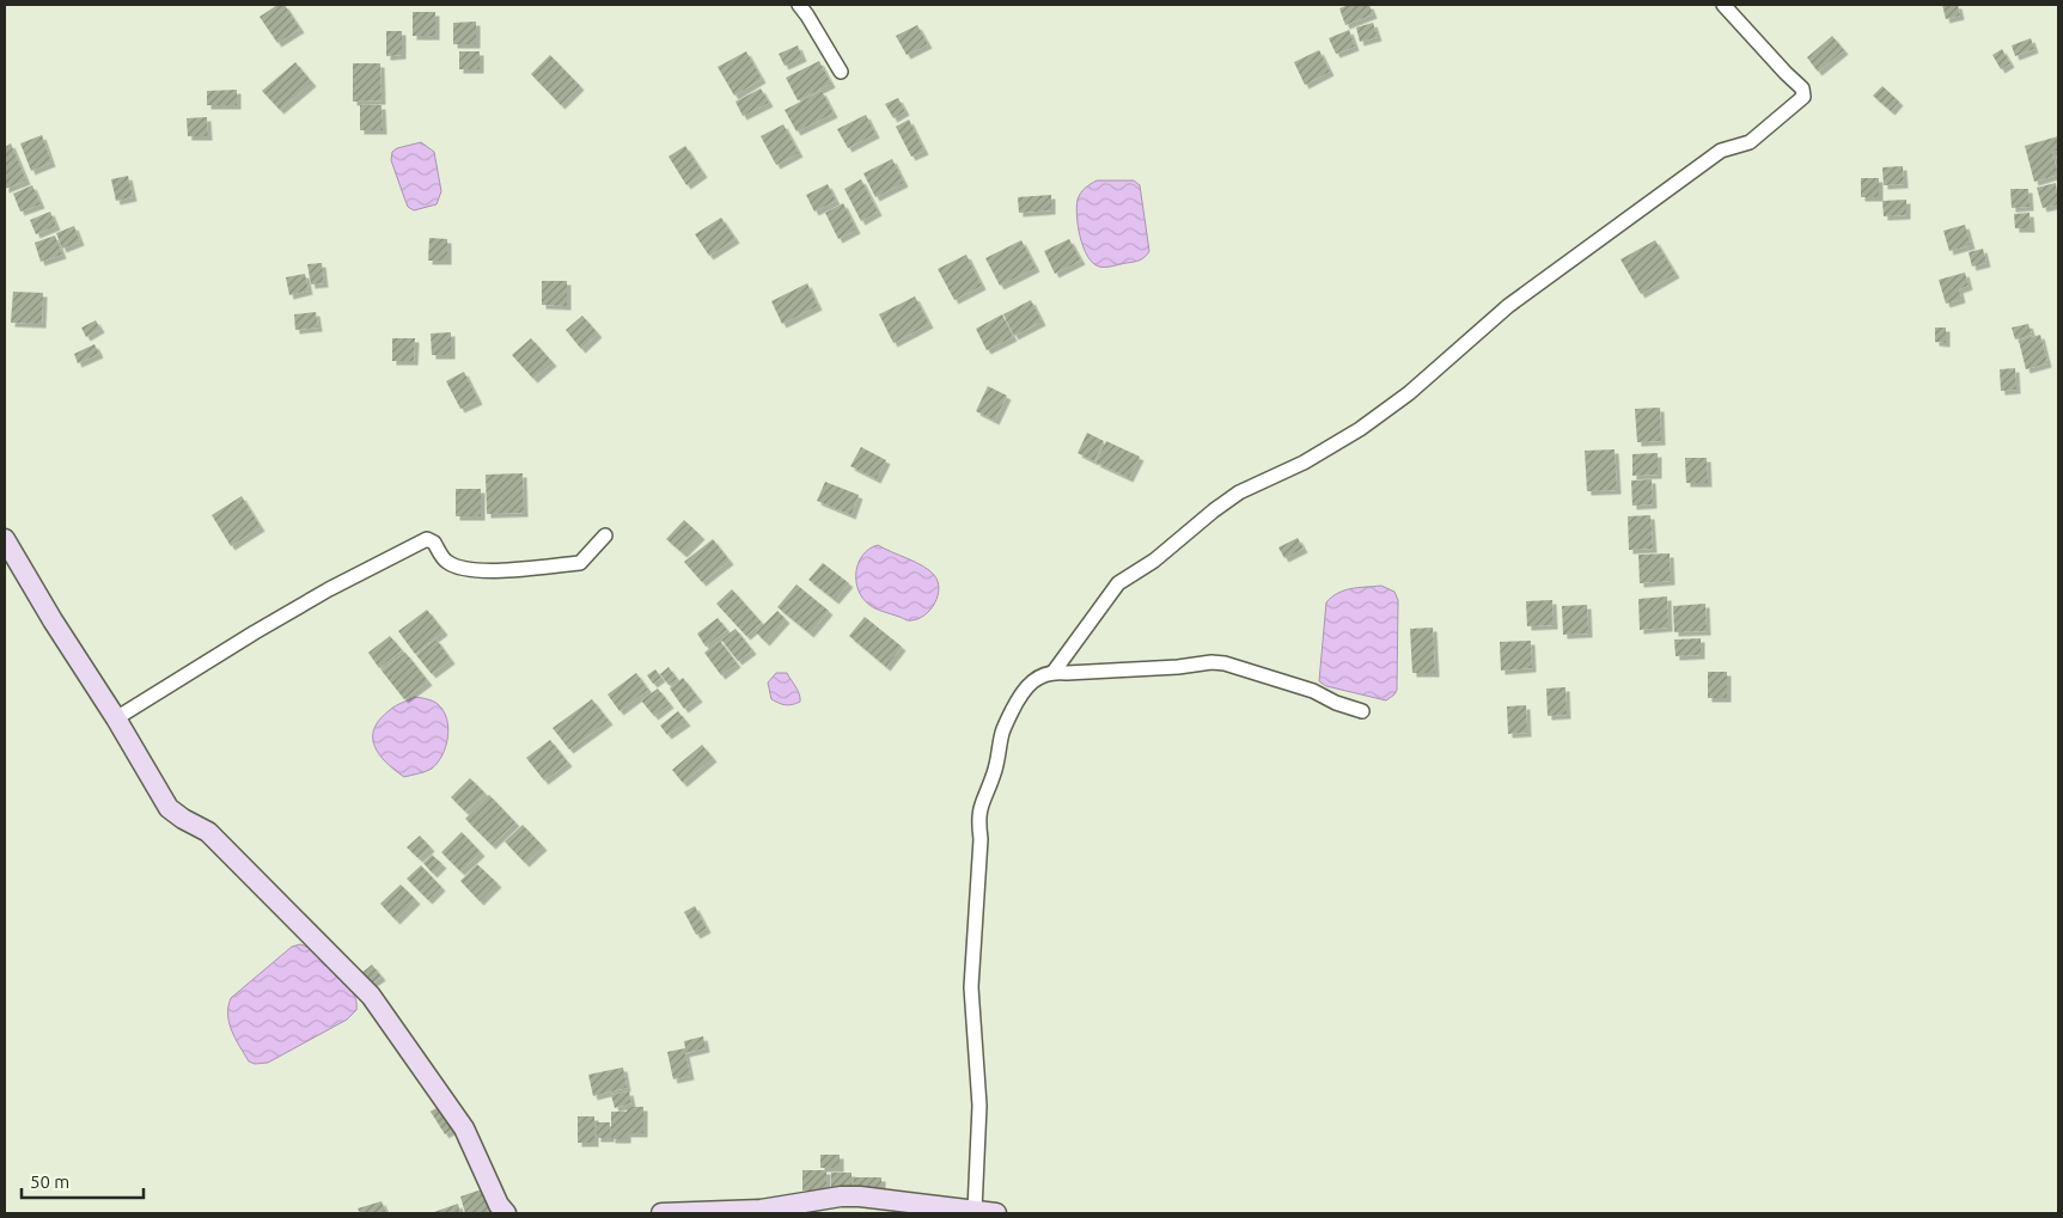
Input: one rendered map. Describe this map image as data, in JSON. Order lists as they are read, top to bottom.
{
  "scale_bar": "50 m"
}
